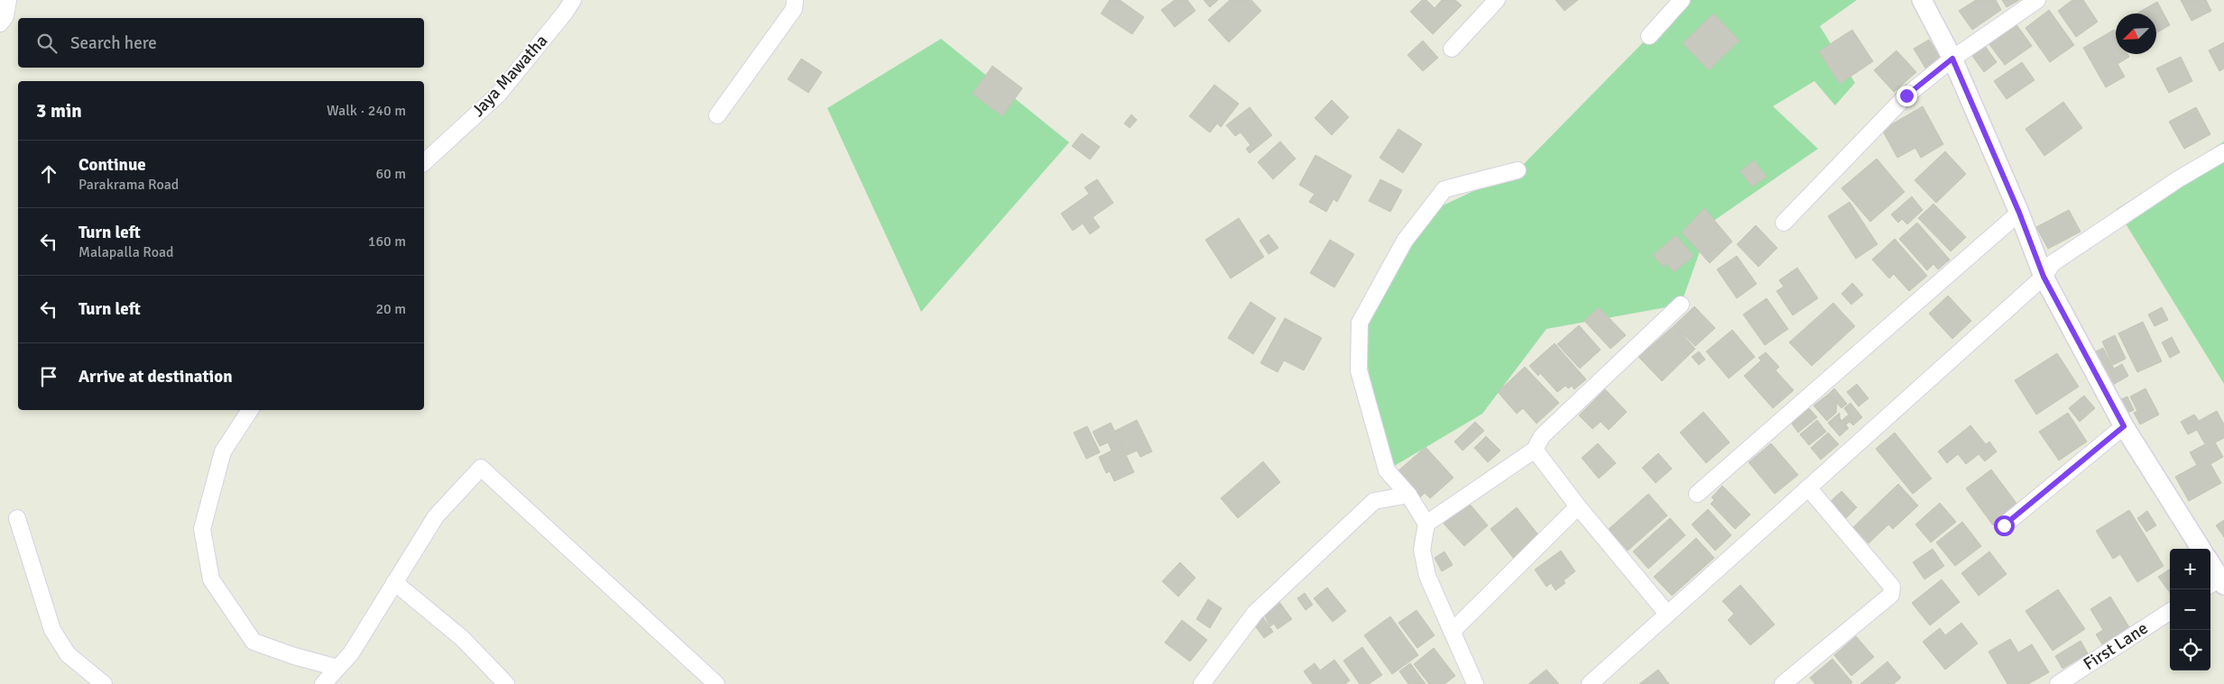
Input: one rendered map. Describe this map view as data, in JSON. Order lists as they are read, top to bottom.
{
  "streets": {
    "street": ["Jaya Mawatha", "First Lane"]
  },
  "north": "bottom left",
  "page": {
    "search": "Search here",
    "heading": ["3 min", "Walk · 240 m"],
    "list": [
      ["Continue", "Parakrama Road", "60 m"],
      ["Turn left", "Malapalla Road", "160 m"],
      ["Turn left", "20 m"],
      "Arrive at destination"
    ],
    "map_buttons": ["+", "−"]
  }
}
